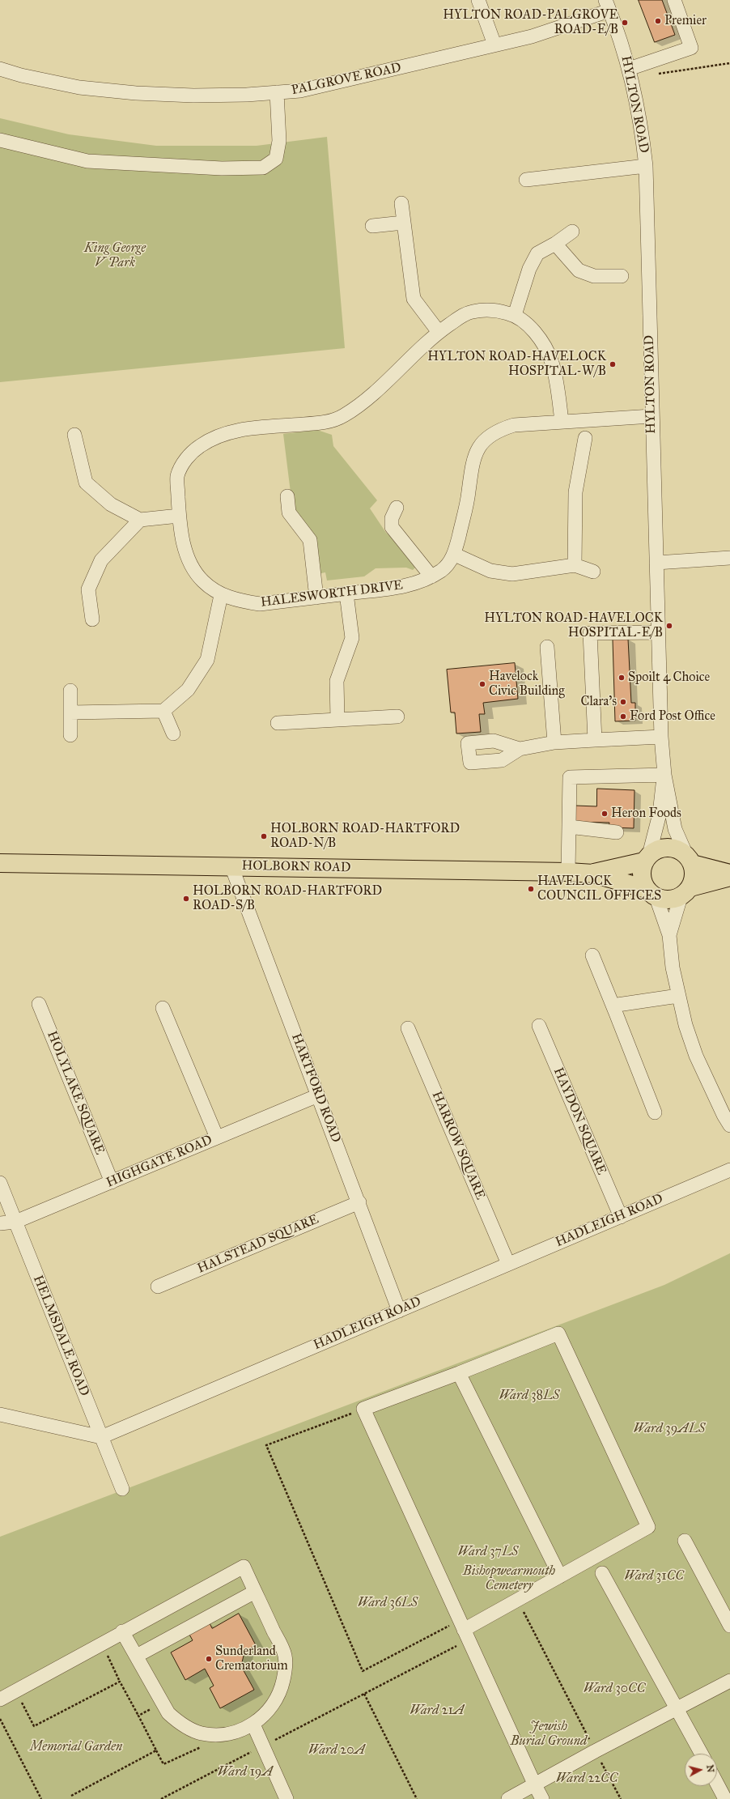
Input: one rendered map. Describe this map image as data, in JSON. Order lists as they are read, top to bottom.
{
  "streets": {
    "main road": ["HOLBORN ROAD"],
    "street": [
      "PALGROVE ROAD",
      "HYLTON ROAD",
      "HALESWORTH DRIVE",
      "HARTFORD ROAD",
      "HOLYLAKE SQUARE",
      "HAYDON SQUARE",
      "HARROW SQUARE",
      "HIGHGATE ROAD",
      "HADLEIGH ROAD",
      "HALSTEAD SQUARE",
      "HELMSDALE ROAD"
    ]
  },
  "crossings": [
    ["PALGROVE ROAD", "HYLTON ROAD"],
    ["HYLTON ROAD", "HALESWORTH DRIVE"],
    ["HYLTON ROAD", "HOLBORN ROAD"],
    ["HOLBORN ROAD", "HARTFORD ROAD"],
    ["HARTFORD ROAD", "HIGHGATE ROAD"],
    ["HARTFORD ROAD", "HADLEIGH ROAD"],
    ["HARTFORD ROAD", "HALSTEAD SQUARE"],
    ["HOLYLAKE SQUARE", "HIGHGATE ROAD"],
    ["HAYDON SQUARE", "HADLEIGH ROAD"],
    ["HARROW SQUARE", "HADLEIGH ROAD"],
    ["HIGHGATE ROAD", "HELMSDALE ROAD"],
    ["HADLEIGH ROAD", "HELMSDALE ROAD"]
  ],
  "parks": [
    "King George V Park",
    "Ward 38LS",
    "Ward 39ALS",
    "Ward 37LS",
    "Bishopwearmouth Cemetery",
    "Ward 31CC",
    "Ward 36LS",
    "Ward 30CC",
    "Ward 21A",
    "Jewish Burial Ground",
    "Memorial Garden",
    "Ward 20A",
    "Ward 19A",
    "Ward 22CC"
  ],
  "places": [
    "Premier",
    "HYLTON ROAD-PALGROVE ROAD-E/B",
    "HYLTON ROAD-HAVELOCK HOSPITAL-W/B",
    "HYLTON ROAD-HAVELOCK HOSPITAL-E/B",
    "Spoilt 4 Choice",
    "Havelock Civic Building",
    "Clara's",
    "Ford Post Office",
    "Heron Foods",
    "HOLBORN ROAD-HARTFORD ROAD-N/B",
    "HAVELOCK COUNCIL OFFICES",
    "HOLBORN ROAD-HARTFORD ROAD-S/B",
    "Sunderland Crematorium"
  ],
  "north": "right"
}
